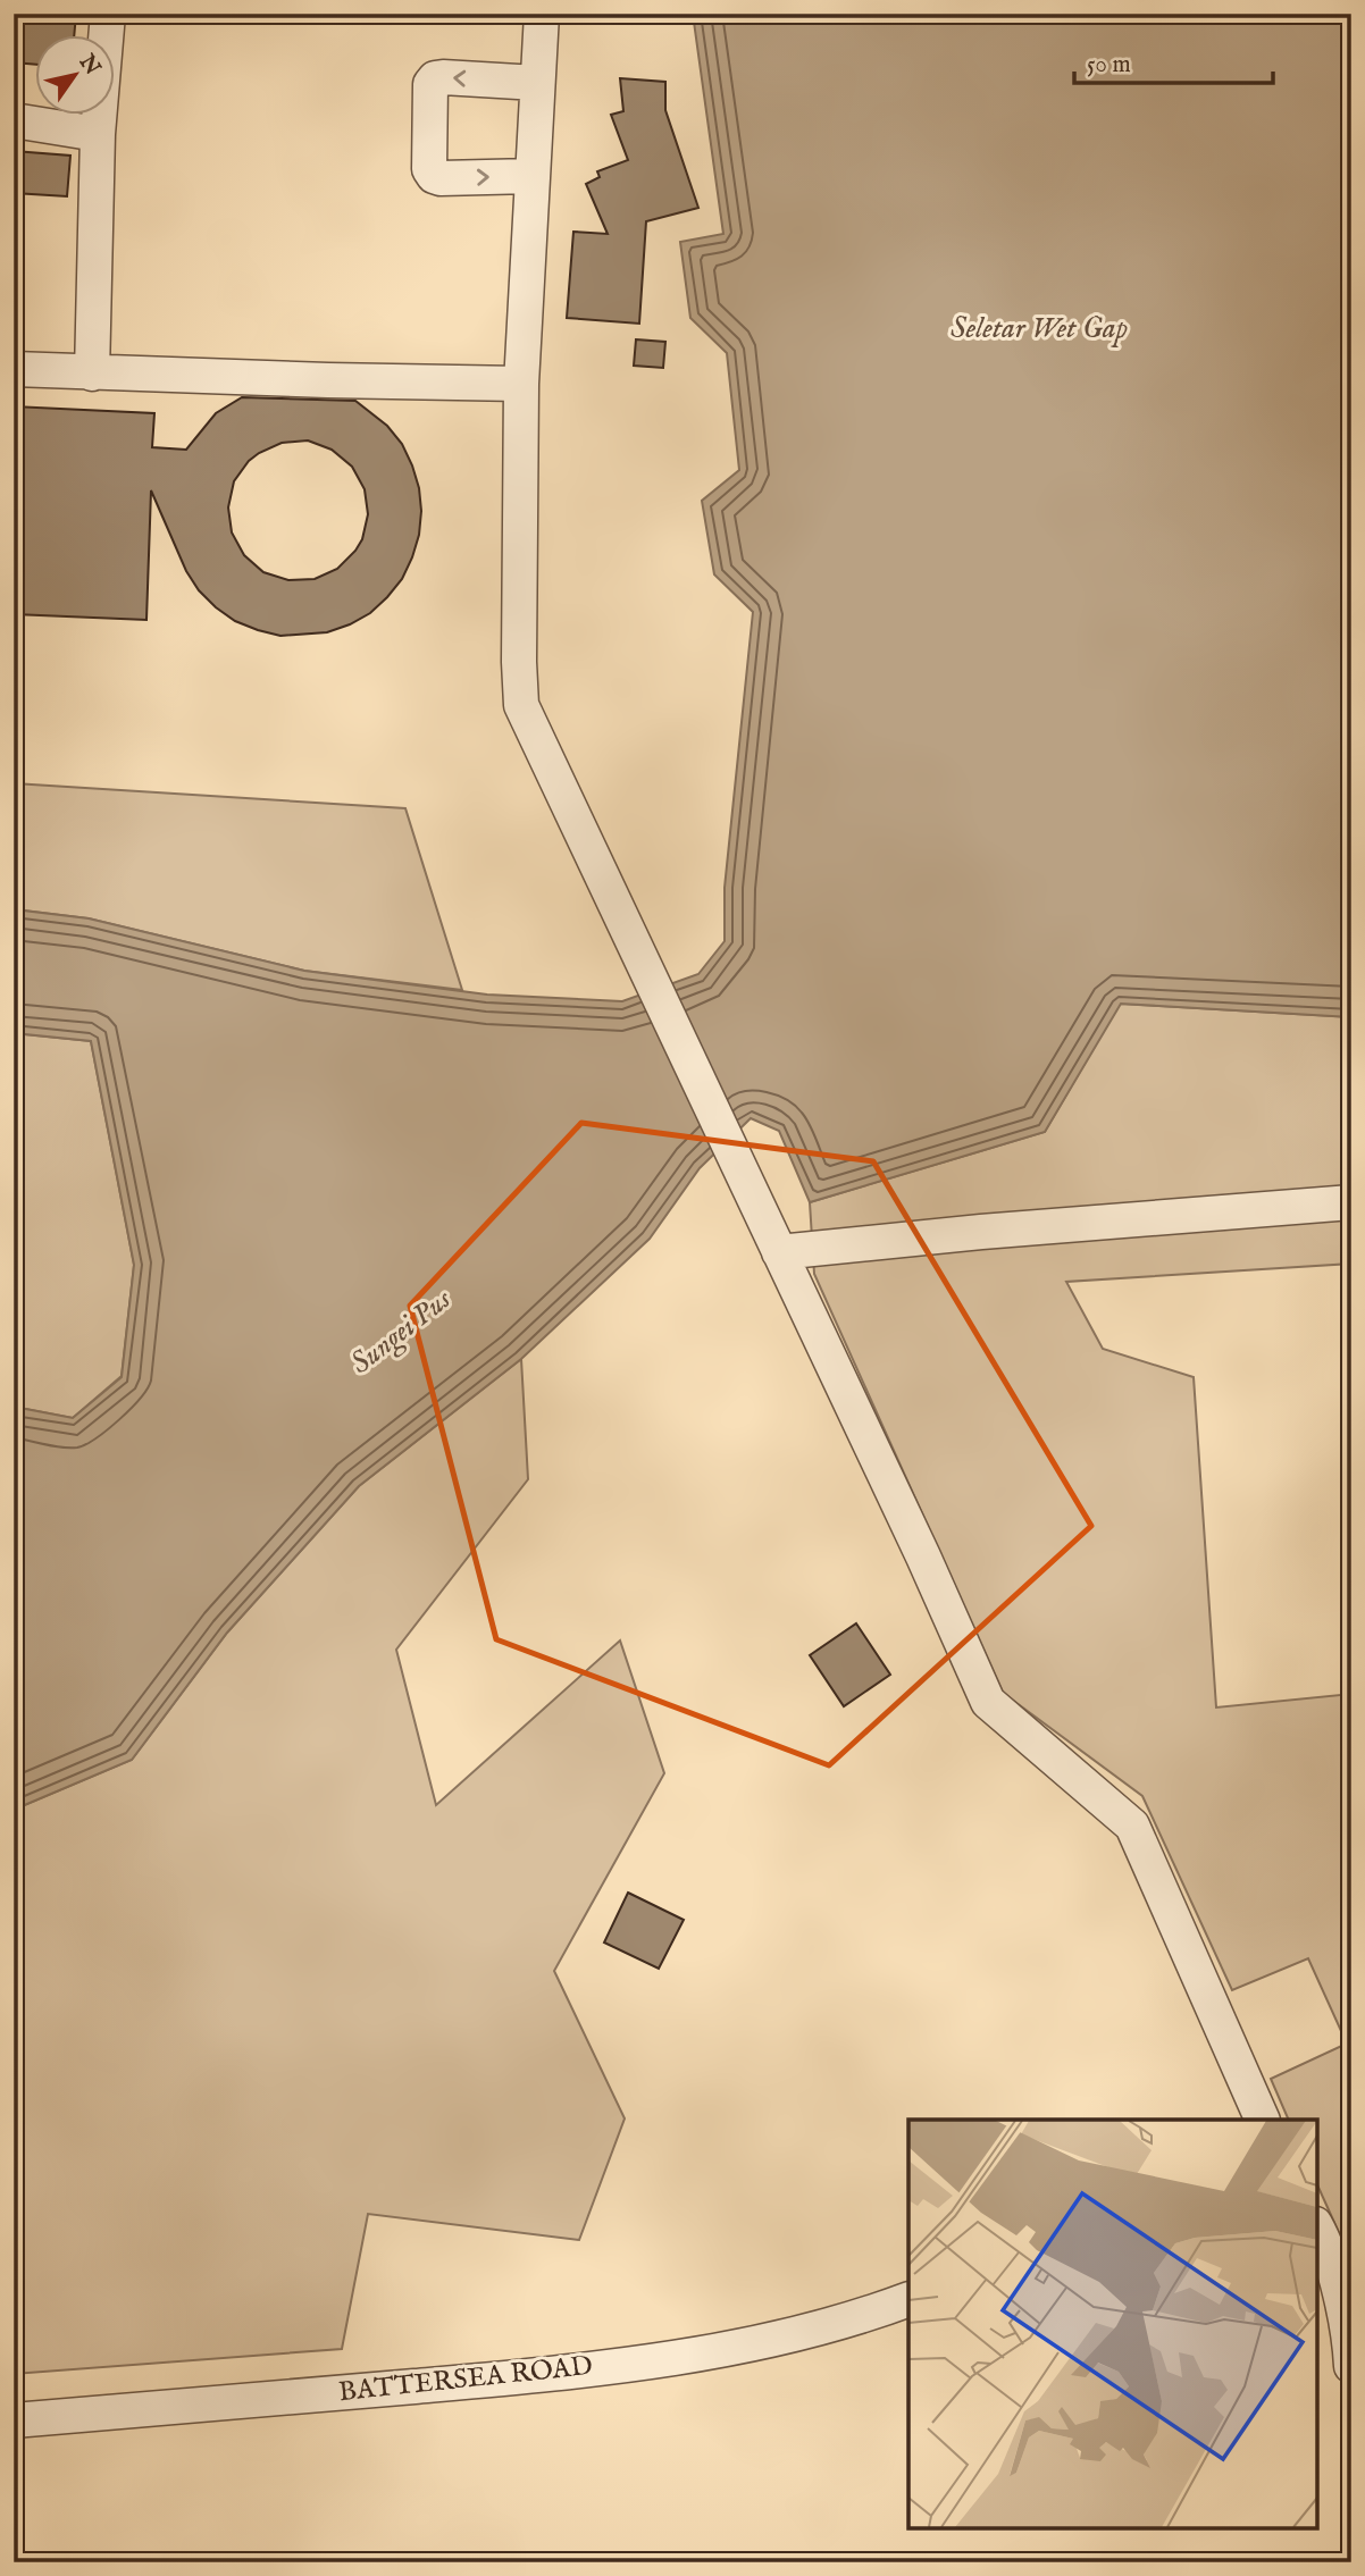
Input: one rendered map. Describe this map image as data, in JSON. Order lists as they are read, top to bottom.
{
  "streets": {
    "lane": ["BATTERSEA ROAD"]
  },
  "water": ["Seletar Wet Gap", "Sungei Pus"],
  "scale_bar": "50 m",
  "north": "top right"
}
